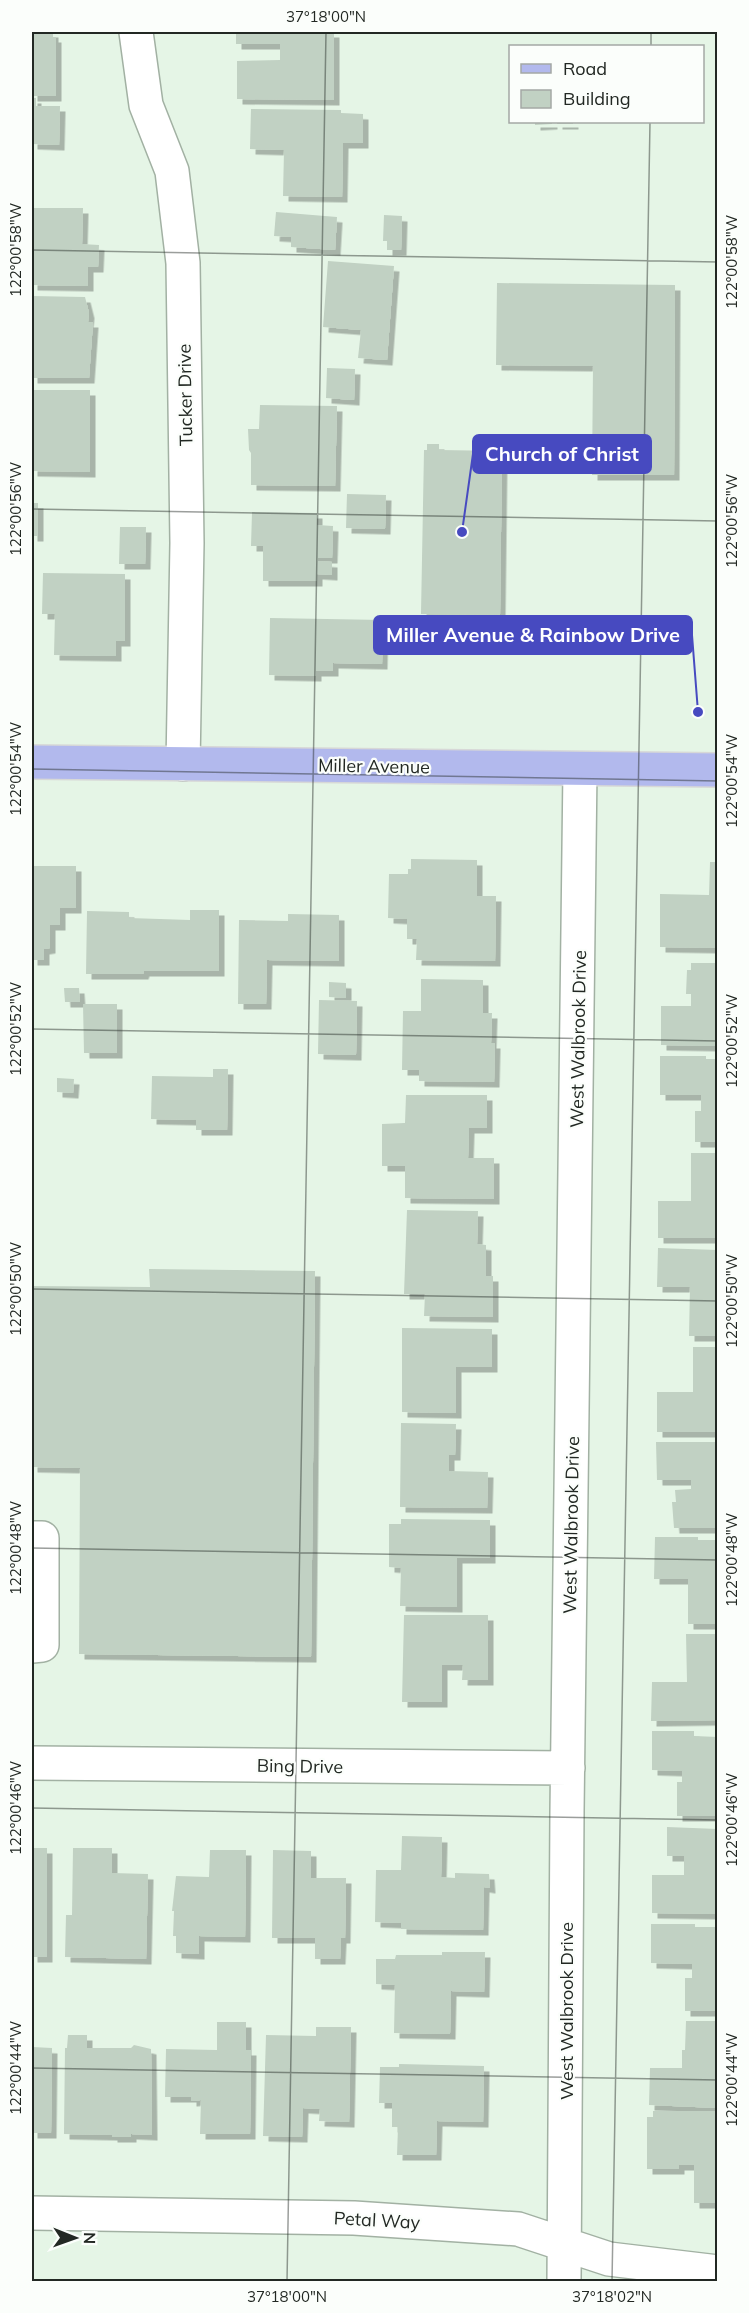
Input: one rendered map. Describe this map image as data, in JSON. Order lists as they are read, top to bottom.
{
  "streets": {
    "main road": ["Miller Avenue"],
    "street": [
      "Tucker Drive",
      "West Walbrook Drive",
      "Bing Drive",
      "Petal Way"
    ]
  },
  "crossings": [
    ["Tucker Drive", "Miller Avenue"],
    ["Miller Avenue", "West Walbrook Drive"],
    ["West Walbrook Drive", "Bing Drive"],
    ["West Walbrook Drive", "Petal Way"]
  ],
  "places": ["Church of Christ", "Miller Avenue & Rainbow Drive"],
  "legend": ["Road", "Building"],
  "north": "right",
  "coordinates": [
    "37°18'00\"N",
    "122°00'58\"W",
    "122°00'56\"W",
    "122°00'54\"W",
    "122°00'52\"W",
    "122°00'50\"W",
    "122°00'48\"W",
    "122°00'46\"W",
    "122°00'44\"W",
    "37°18'02\"N"
  ]
}
